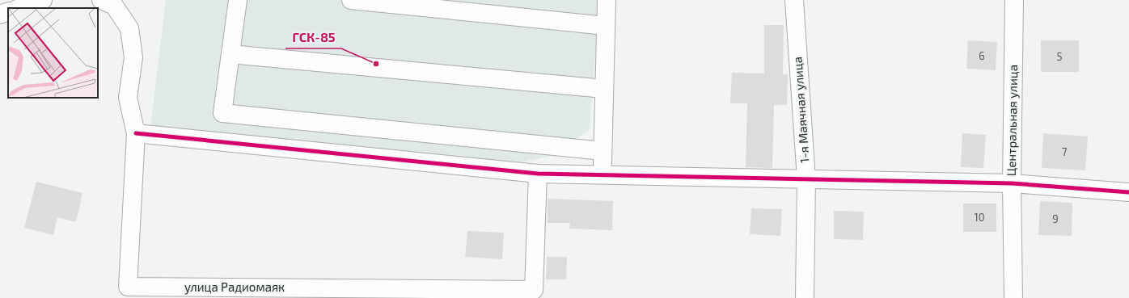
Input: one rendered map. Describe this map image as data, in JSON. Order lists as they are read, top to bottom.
{
  "streets": {
    "street": ["1-я Маячная улица", "Центральная улица", "улица Радиомаяк"]
  },
  "places": ["ГСК-85"],
  "house_numbers": [
    "6",
    "5",
    "7",
    "10",
    "9"
  ]
}
